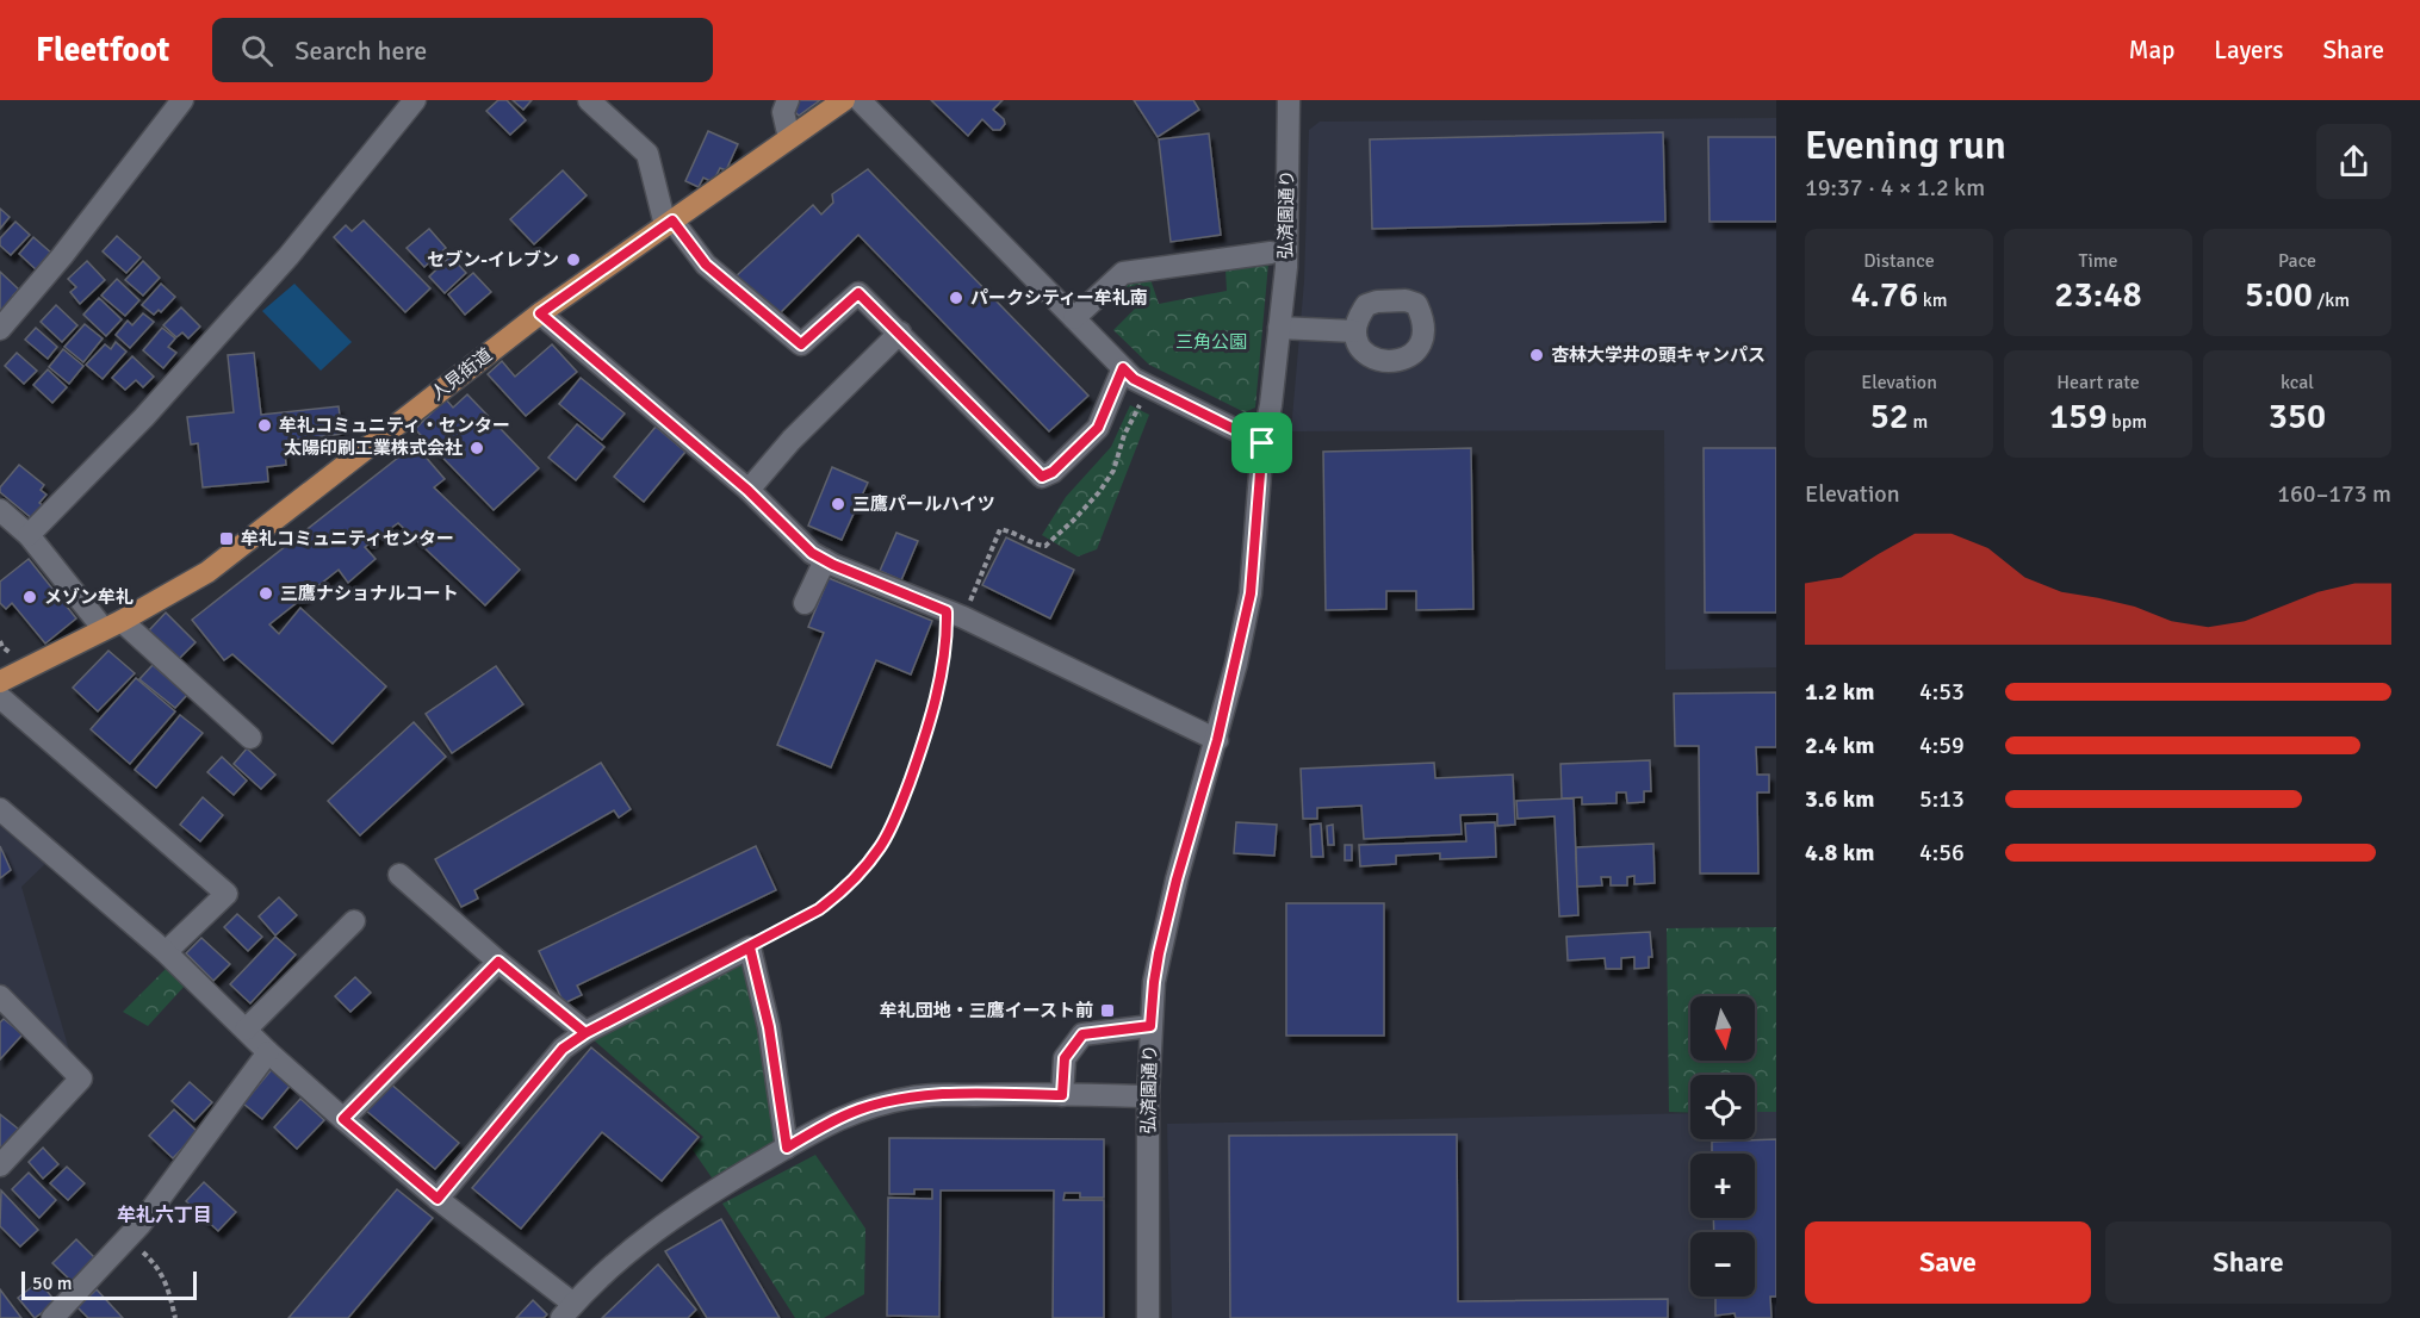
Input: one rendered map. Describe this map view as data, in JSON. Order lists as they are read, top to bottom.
{
  "streets": {
    "main road": ["人見街道"],
    "street": ["弘済園通り"]
  },
  "districts": ["牟礼六丁目"],
  "parks": ["三角公園"],
  "places": {
    "other": [
      "セブン-イレブン",
      "パークシティー牟礼南",
      "杏林大学井の頭キャンパス",
      "牟礼コミュニティ・センター",
      "太陽印刷工業株式会社",
      "三鷹パールハイツ",
      "三鷹ナショナルコート",
      "メゾン牟礼"
    ],
    "transit": ["牟礼コミュニティセンター", "牟礼団地・三鷹イースト前"]
  },
  "scale_bar": "50 m",
  "north": "bottom",
  "page": {
    "header": "Fleetfoot",
    "search": "Search here",
    "nav": ["Map", "Layers", "Share"],
    "heading": ["Evening run", "19:37 · 4 × 1.2 km"],
    "stats": [
      ["Distance", "4.76 km"],
      ["Time", "23:48"],
      ["Pace", "5:00 /km"],
      ["Elevation", "52 m"],
      ["Heart rate", "159 bpm"],
      ["kcal", "350"]
    ],
    "chart": ["Elevation", "160–173 m"],
    "list": [
      {
        "name": "1.2 km",
        "note": "4:53"
      },
      {
        "name": "2.4 km",
        "note": "4:59"
      },
      {
        "name": "3.6 km",
        "note": "5:13"
      },
      {
        "name": "4.8 km",
        "note": "4:56"
      }
    ],
    "map_buttons": ["+", "−"],
    "buttons": ["Save", "Share"],
    "scale": "50 m"
  }
}
